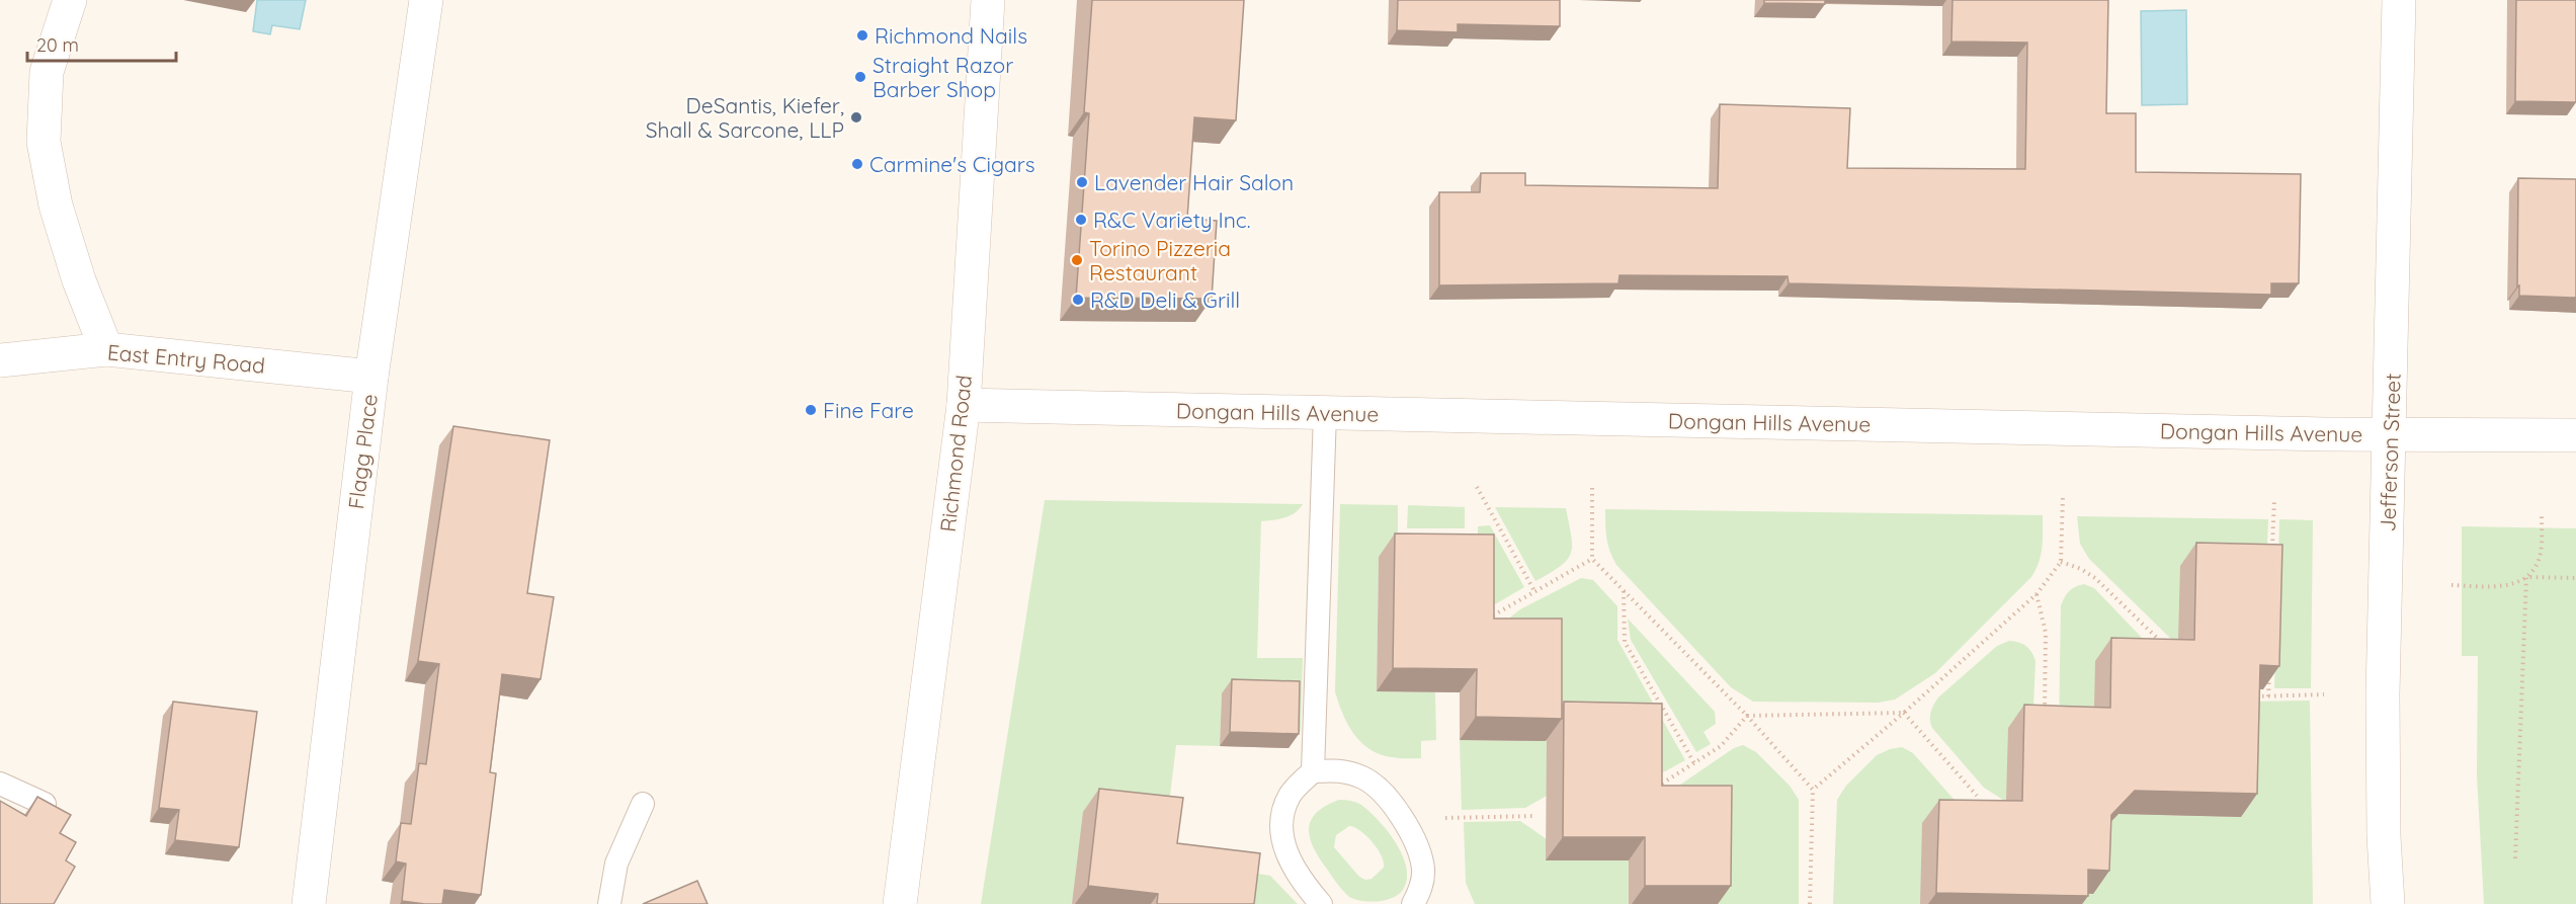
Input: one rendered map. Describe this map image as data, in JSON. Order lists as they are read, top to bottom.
{
  "streets": {
    "street": [
      "East Entry Road",
      "Dongan Hills Avenue",
      "Flagg Place",
      "Jefferson Street",
      "Richmond Road"
    ]
  },
  "crossings": [
    ["East Entry Road", "Flagg Place"],
    ["Dongan Hills Avenue", "Jefferson Street"],
    ["Dongan Hills Avenue", "Richmond Road"]
  ],
  "places": [
    "Richmond Nails",
    "Straight Razor Barber Shop",
    "DeSantis, Kiefer, Shall & Sarcone, LLP",
    "Carmine's Cigars",
    "Lavender Hair Salon",
    "R&C Variety Inc.",
    "Torino Pizzeria Restaurant",
    "R&D Deli & Grill",
    "Fine Fare"
  ],
  "scale_bar": "20 m"
}
